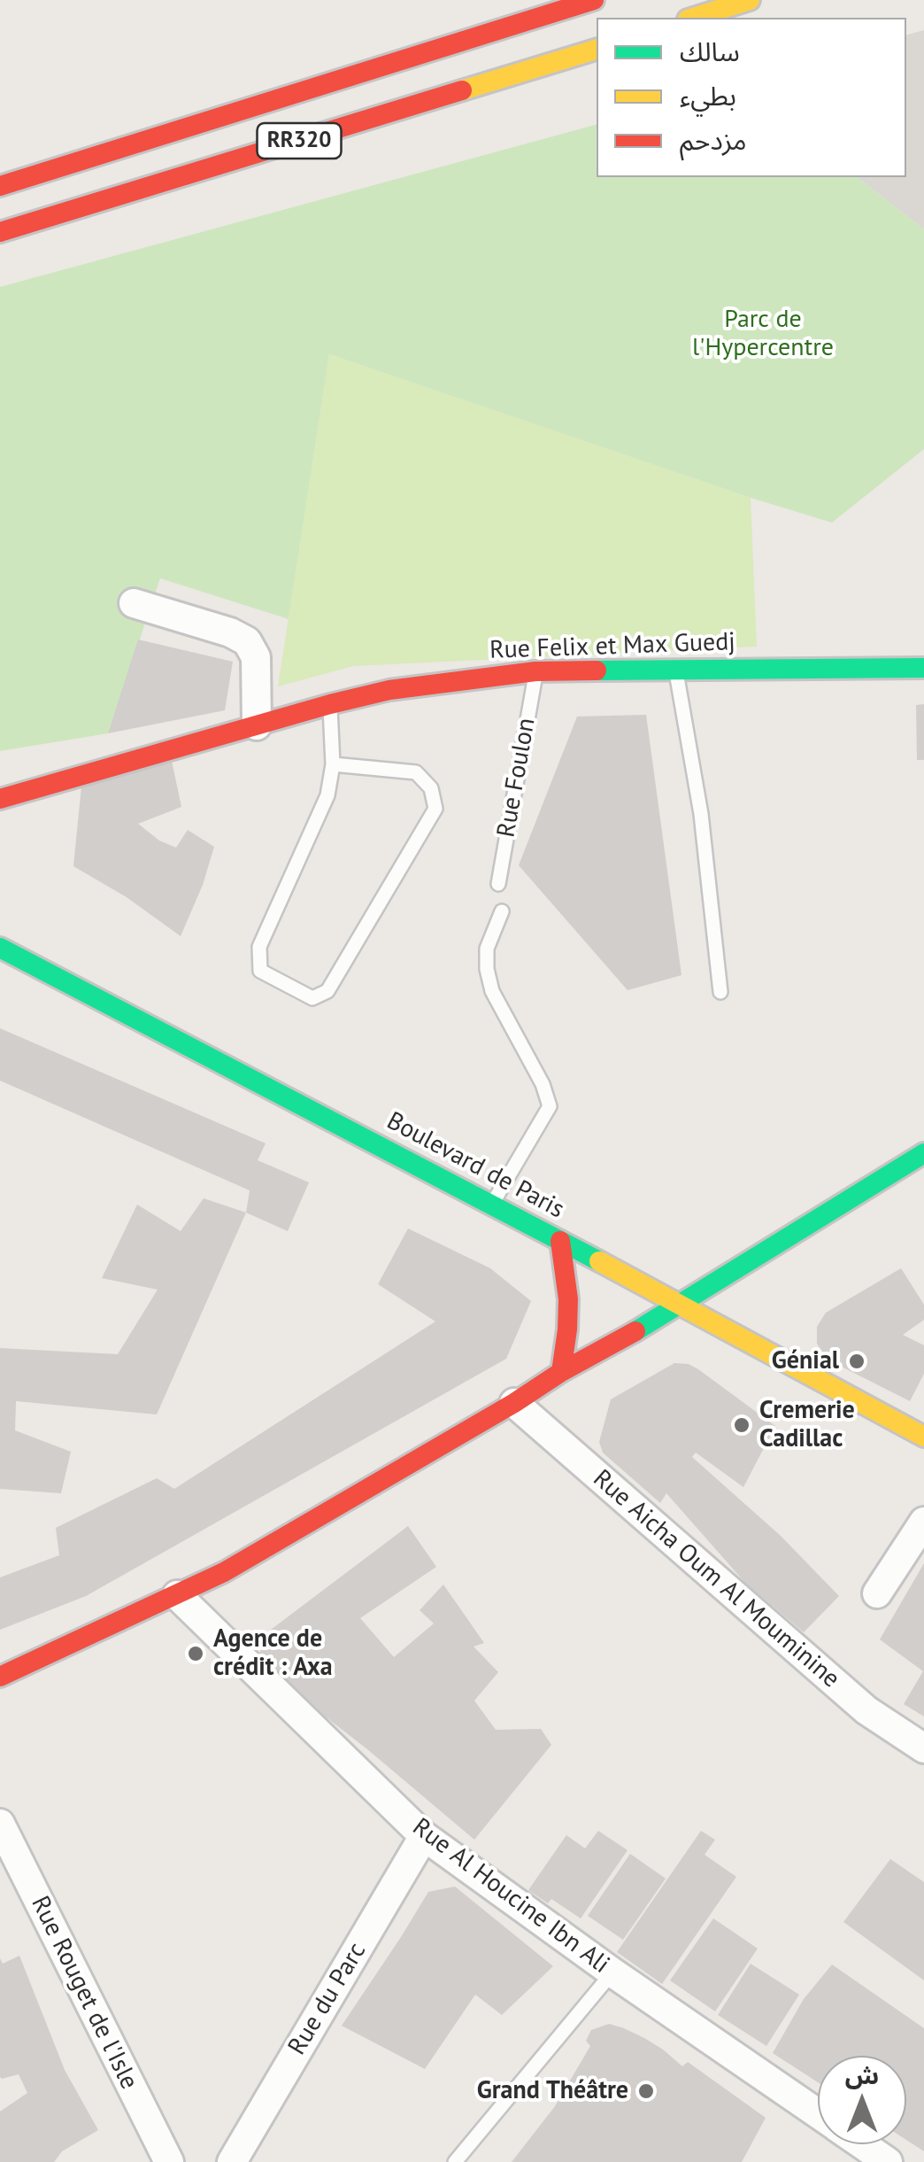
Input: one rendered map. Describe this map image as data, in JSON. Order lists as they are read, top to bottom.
{
  "streets": {
    "main road": ["RR320", "Rue Felix et Max Guedj", "Boulevard de Paris"],
    "street": [
      "Rue Aicha Oum Al Mouminine",
      "Rue Al Houcine Ibn Ali",
      "Rue Rouget de l'Isle",
      "Rue du Parc"
    ],
    "lane": ["Rue Foulon"]
  },
  "crossings": [
    ["Rue Felix et Max Guedj", "Rue Foulon"],
    ["Rue Al Houcine Ibn Ali", "Rue du Parc"]
  ],
  "parks": ["Parc de l'Hypercentre"],
  "places": [
    "Génial",
    "Cremerie Cadillac",
    "Agence de crédit : Axa",
    "Grand Théâtre"
  ],
  "legend": ["سالك", "بطيء", "مزدحم"],
  "north": "top"
}
